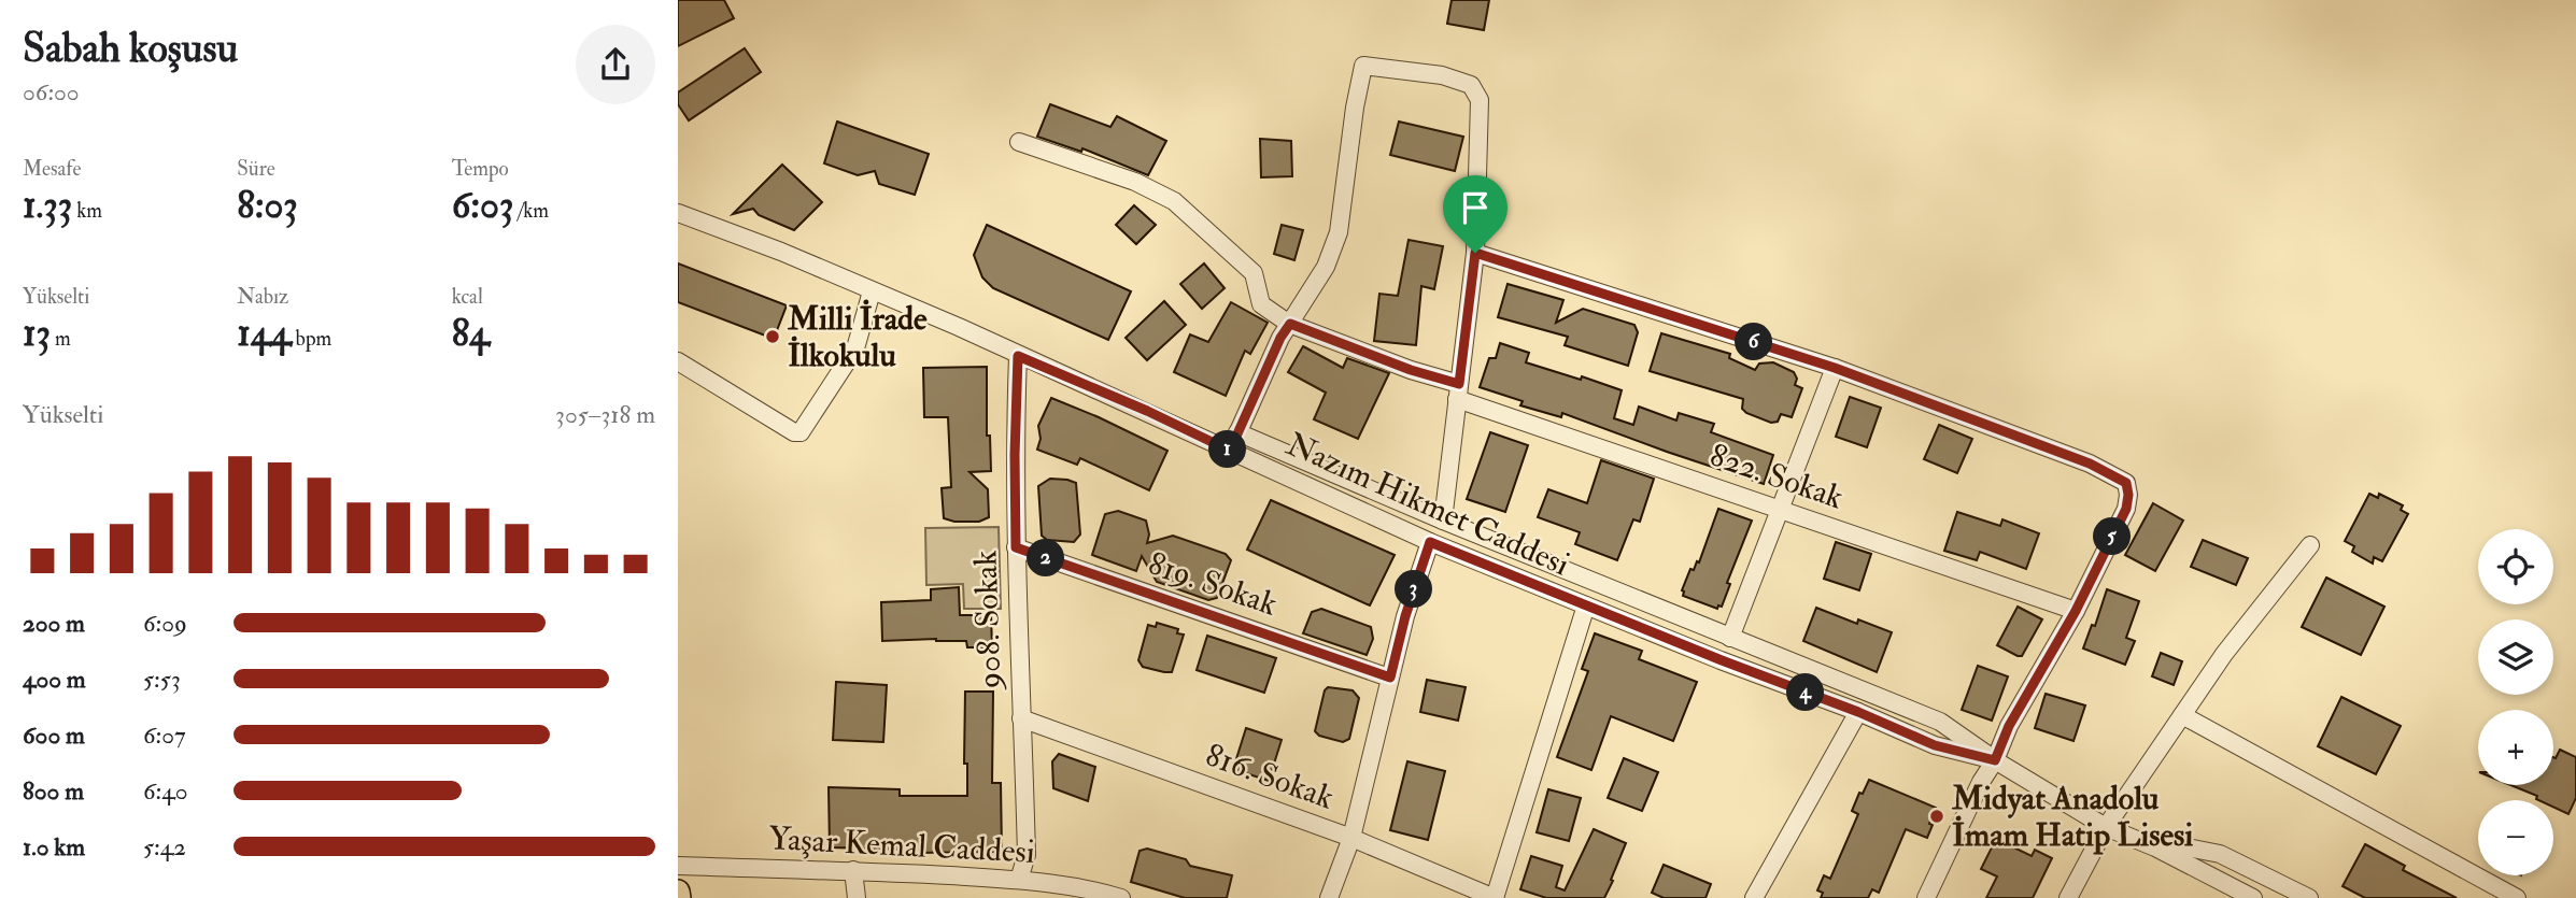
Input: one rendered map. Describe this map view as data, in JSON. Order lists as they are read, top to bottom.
{
  "streets": {
    "street": [
      "822. Sokak",
      "Nazım Hikmet Caddesi",
      "819. Sokak",
      "908. Sokak",
      "816. Sokak",
      "Yaşar Kemal Caddesi"
    ]
  },
  "crossings": [
    ["Nazım Hikmet Caddesi", "908. Sokak"],
    ["819. Sokak", "908. Sokak"],
    ["908. Sokak", "816. Sokak"],
    ["908. Sokak", "Yaşar Kemal Caddesi"]
  ],
  "places": ["Milli İrade İlkokulu", "Midyat Anadolu İmam Hatip Lisesi"],
  "page": {
    "heading": ["Sabah koşusu", "06:00"],
    "stats": [
      ["Mesafe", "1.33 km"],
      ["Süre", "8:03"],
      ["Tempo", "6:03 /km"],
      ["Yükselti", "13 m"],
      ["Nabız", "144 bpm"],
      ["kcal", "84"]
    ],
    "pins": [
      "6",
      "1",
      "5",
      "2",
      "3",
      "4"
    ],
    "chart": ["Yükselti", "305–318 m"],
    "map_buttons": ["+", "−"],
    "list": [
      {
        "name": "200 m",
        "note": "6:09"
      },
      {
        "name": "400 m",
        "note": "5:53"
      },
      {
        "name": "600 m",
        "note": "6:07"
      },
      {
        "name": "800 m",
        "note": "6:40"
      },
      {
        "name": "1.0 km",
        "note": "5:42"
      }
    ]
  }
}
